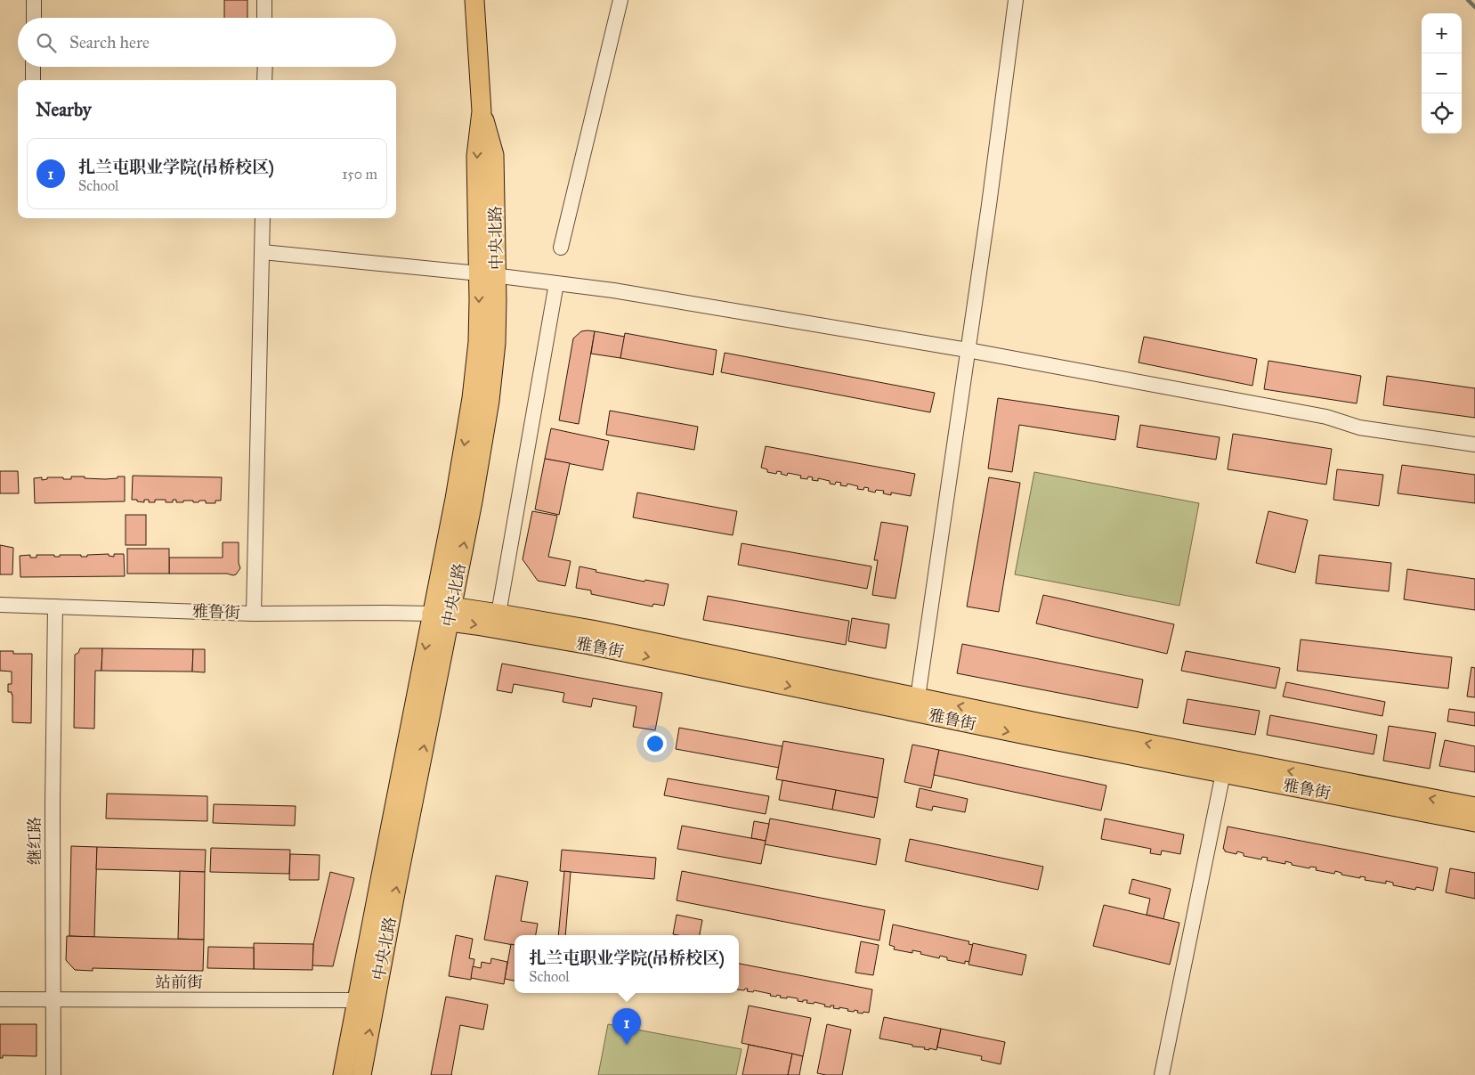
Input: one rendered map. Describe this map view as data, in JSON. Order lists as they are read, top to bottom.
{
  "streets": {
    "main road": ["中央北路", "雅鲁街"],
    "street": ["继红路", "站前街"]
  },
  "crossings": [
    ["中央北路", "雅鲁街"],
    ["中央北路", "站前街"],
    ["雅鲁街", "继红路"],
    ["继红路", "站前街"]
  ],
  "page": {
    "map_buttons": ["+", "−"],
    "search": "Search here",
    "heading": "Nearby",
    "list": [
      {
        "mark": "1",
        "name": "扎兰屯职业学院(吊桥校区)",
        "note": "School",
        "value": "150 m"
      }
    ],
    "popup": ["扎兰屯职业学院(吊桥校区)", "School"],
    "pins": "1"
  }
}
